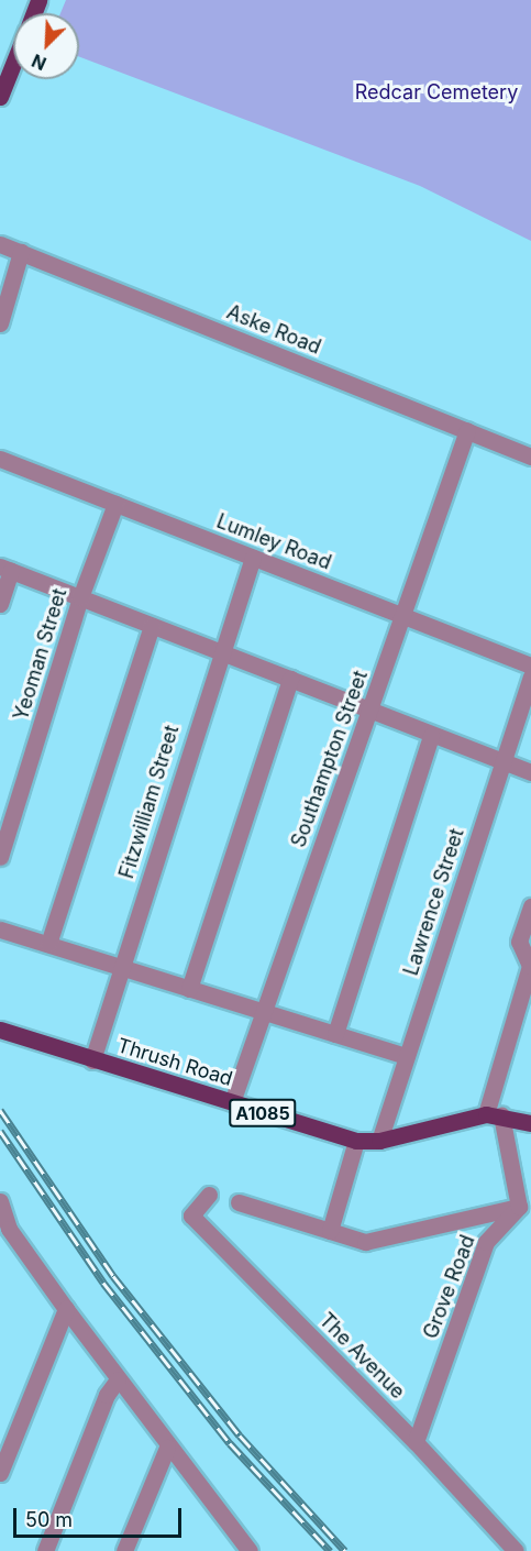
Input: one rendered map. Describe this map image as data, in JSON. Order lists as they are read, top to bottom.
{
  "streets": {
    "main road": ["Thrush Road", "A1085"],
    "street": [
      "Aske Road",
      "Lumley Road",
      "Yeoman Street",
      "Southampton Street",
      "Fitzwilliam Street",
      "Lawrence Street",
      "Grove Road",
      "The Avenue"
    ]
  },
  "crossings": [
    ["Aske Road", "Southampton Street"],
    ["Lumley Road", "Yeoman Street"],
    ["Lumley Road", "Southampton Street"],
    ["Lumley Road", "Fitzwilliam Street"],
    ["Southampton Street", "Thrush Road"],
    ["Fitzwilliam Street", "Thrush Road"],
    ["Lawrence Street", "Thrush Road"],
    ["Grove Road", "The Avenue"]
  ],
  "parks": ["Redcar Cemetery"],
  "scale_bar": "50 m",
  "north": "bottom left"
}
